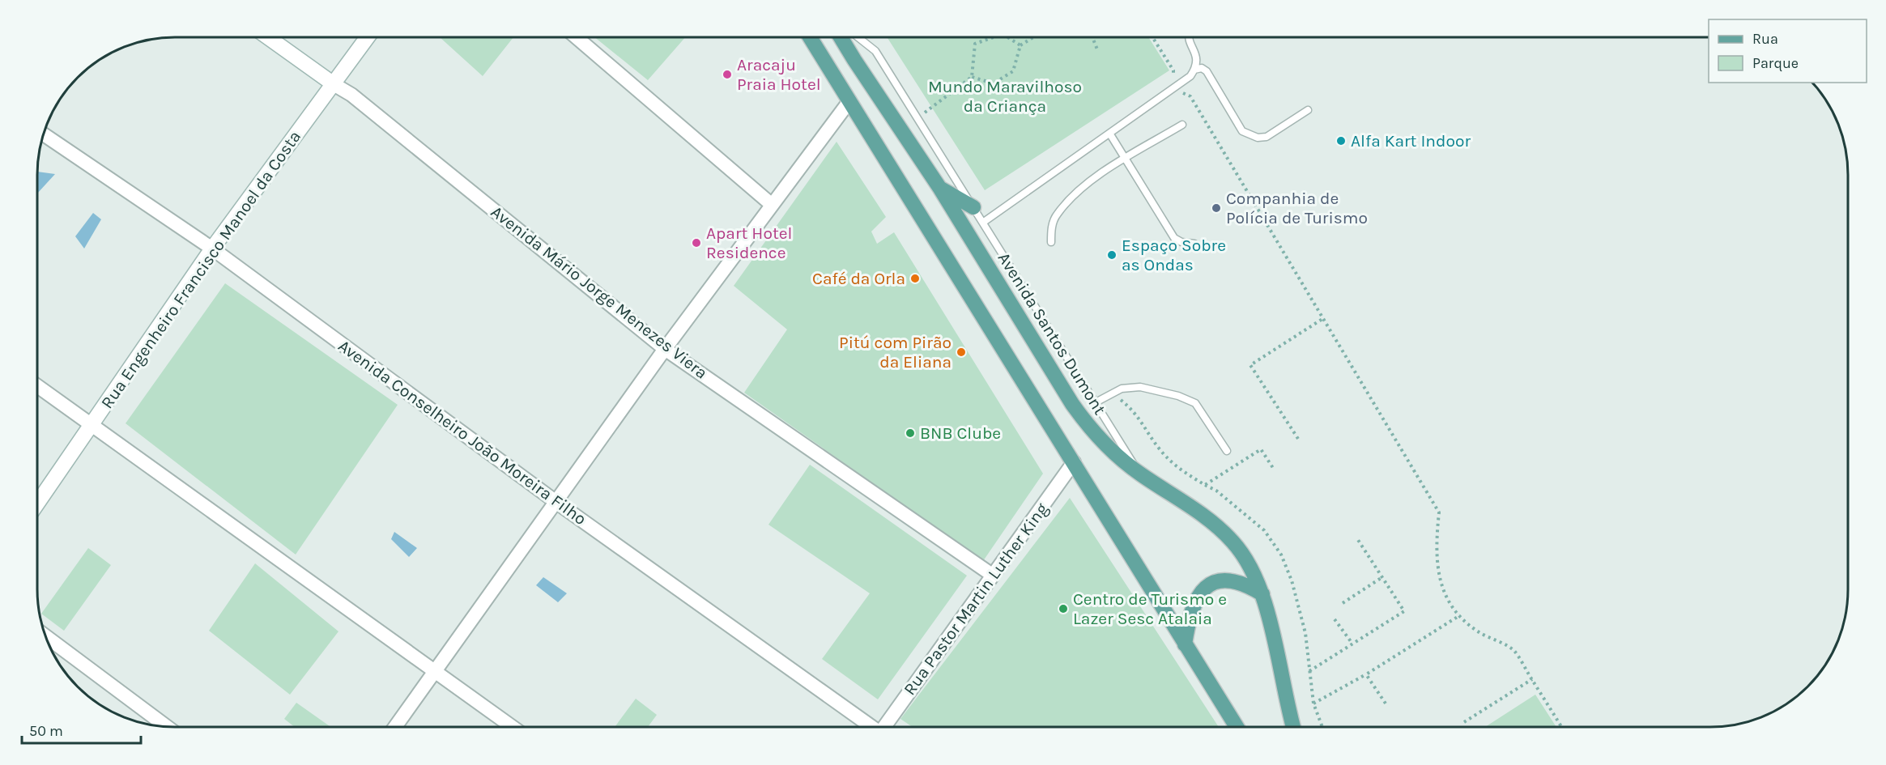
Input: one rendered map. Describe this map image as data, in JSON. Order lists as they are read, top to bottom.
{
  "streets": {
    "main road": ["Avenida Santos Dumont"],
    "street": [
      "Rua Engenheiro Francisco Manoel da Costa",
      "Avenida Mário Jorge Menezes Viera",
      "Avenida Conselheiro João Moreira Filho",
      "Rua Pastor Martin Luther King"
    ]
  },
  "crossings": [
    ["Rua Engenheiro Francisco Manoel da Costa", "Avenida Mário Jorge Menezes Viera"],
    ["Rua Engenheiro Francisco Manoel da Costa", "Avenida Conselheiro João Moreira Filho"],
    ["Avenida Mário Jorge Menezes Viera", "Rua Pastor Martin Luther King"]
  ],
  "parks": ["Mundo Maravilhoso da Criança"],
  "places": [
    "Aracaju Praia Hotel",
    "Alfa Kart Indoor",
    "Companhia de Polícia de Turismo",
    "Apart Hotel Residence",
    "Espaço Sobre as Ondas",
    "Café da Orla",
    "Pitú com Pirão da Eliana",
    "BNB Clube",
    "Centro de Turismo e Lazer Sesc Atalaia"
  ],
  "legend": ["Rua", "Parque"],
  "scale_bar": "50 m"
}
